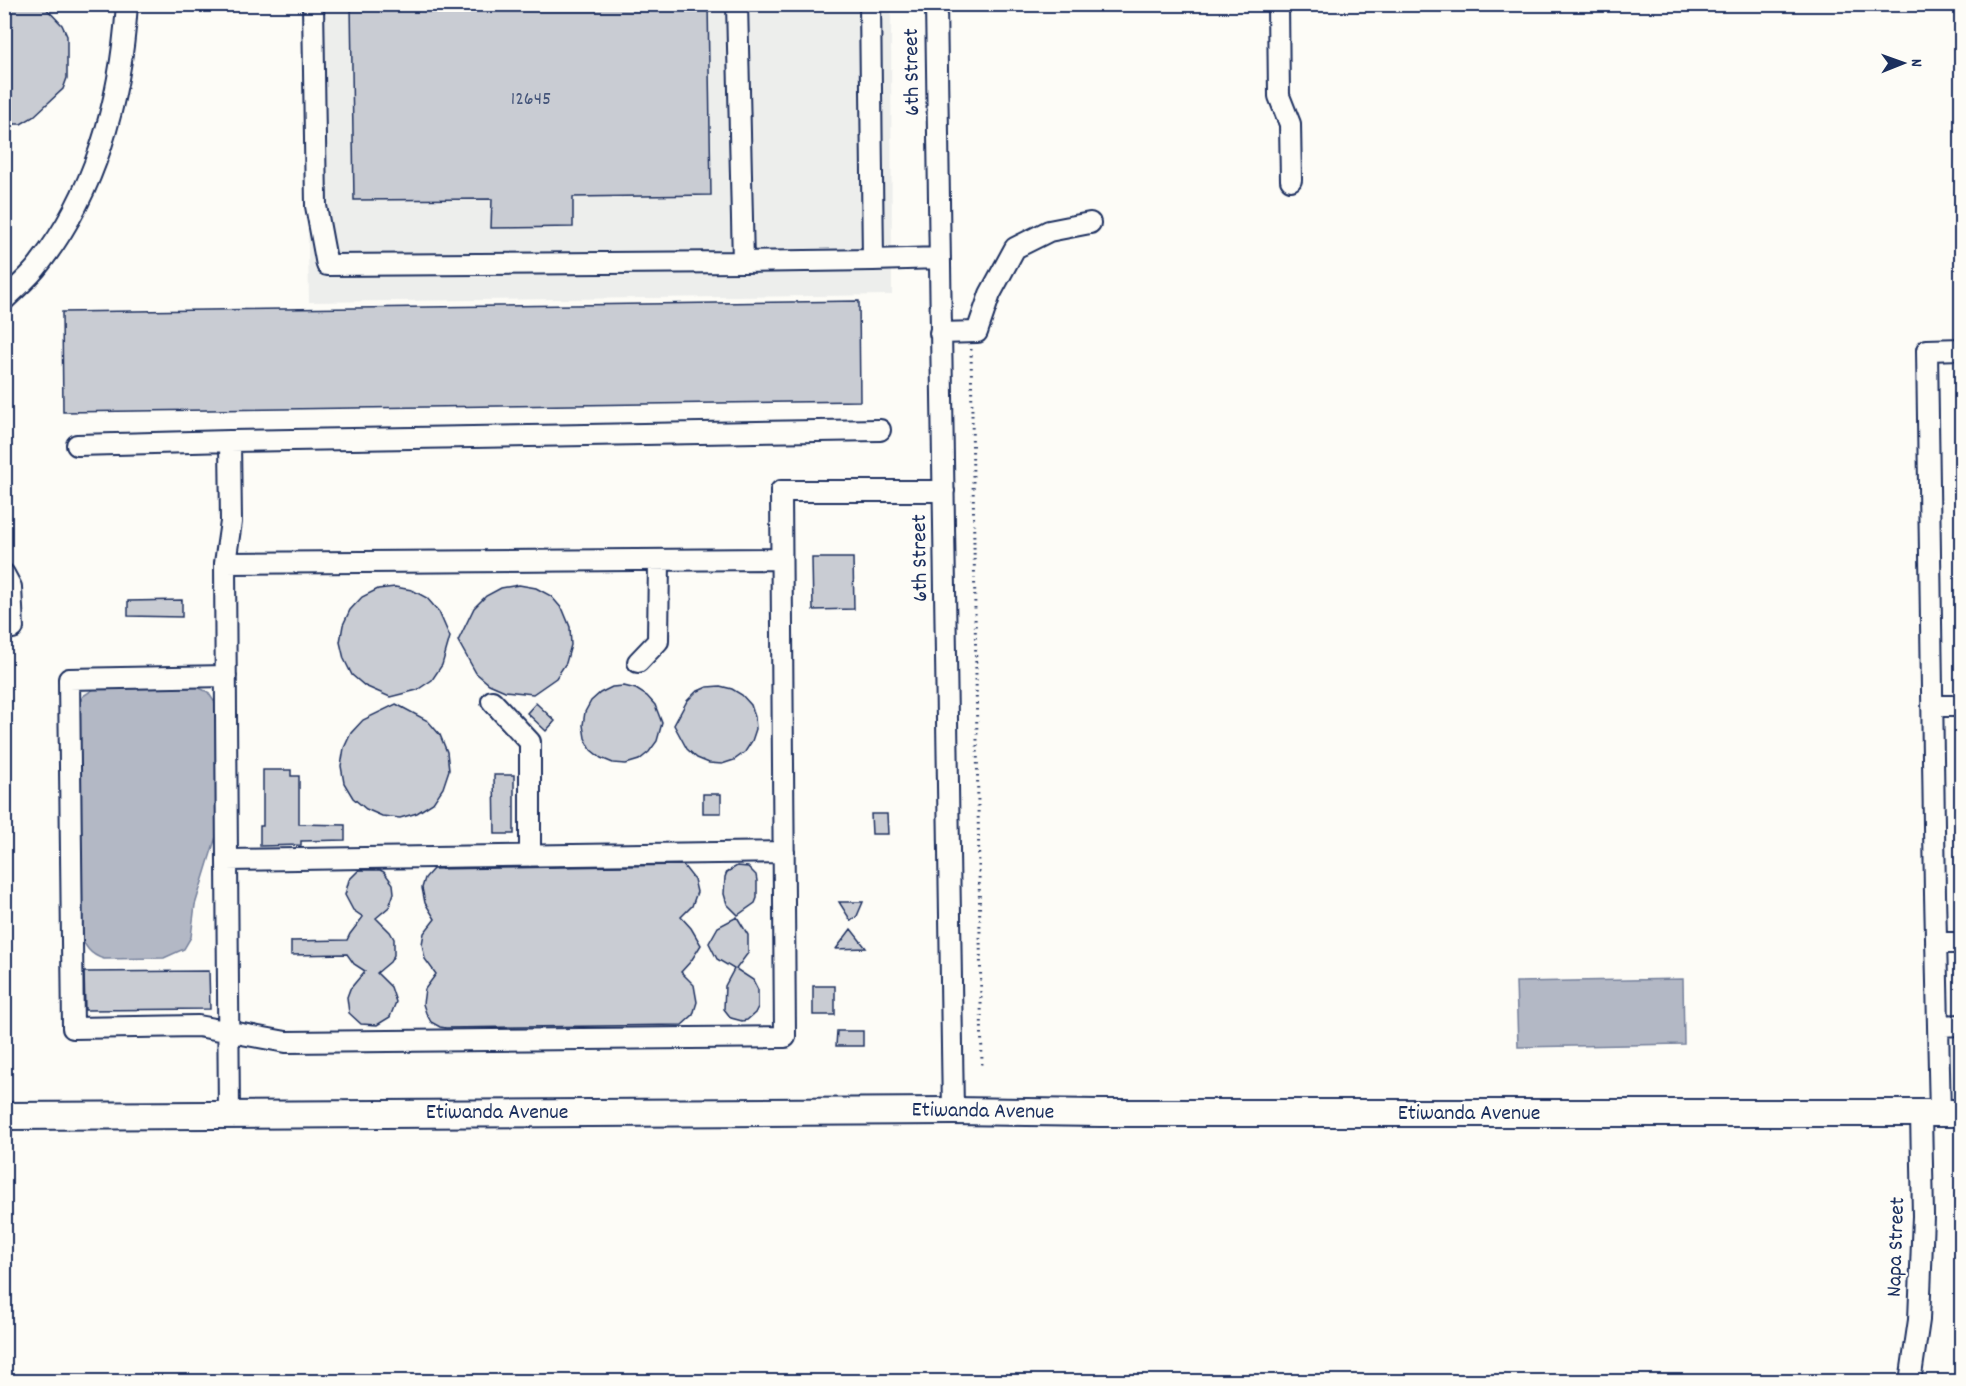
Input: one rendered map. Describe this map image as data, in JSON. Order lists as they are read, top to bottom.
{
  "streets": {
    "main road": ["Etiwanda Avenue"],
    "street": ["6th Street", "Napa Street"]
  },
  "crossings": [
    ["6th Street", "Etiwanda Avenue"],
    ["Etiwanda Avenue", "Napa Street"]
  ],
  "house_numbers": ["12645"],
  "north": "right"
}
